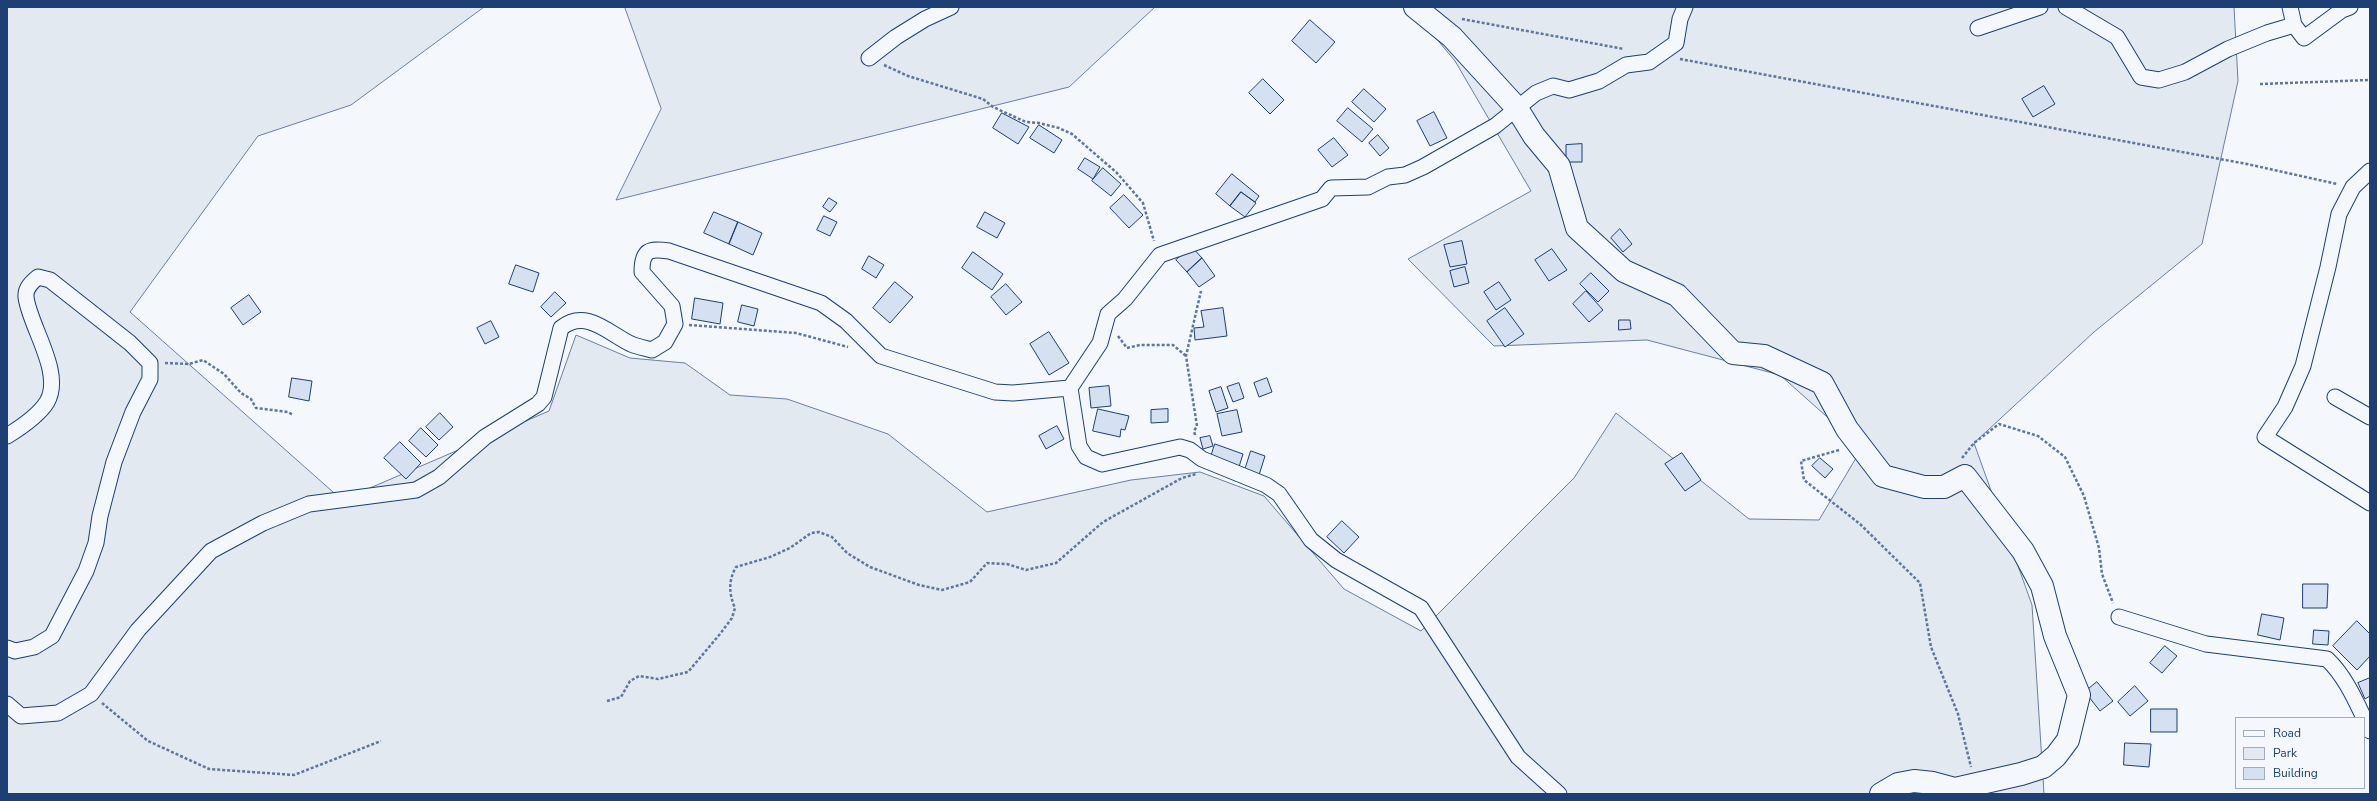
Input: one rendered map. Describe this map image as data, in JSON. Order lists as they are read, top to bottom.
{
  "legend": ["Road", "Park", "Building"]
}
